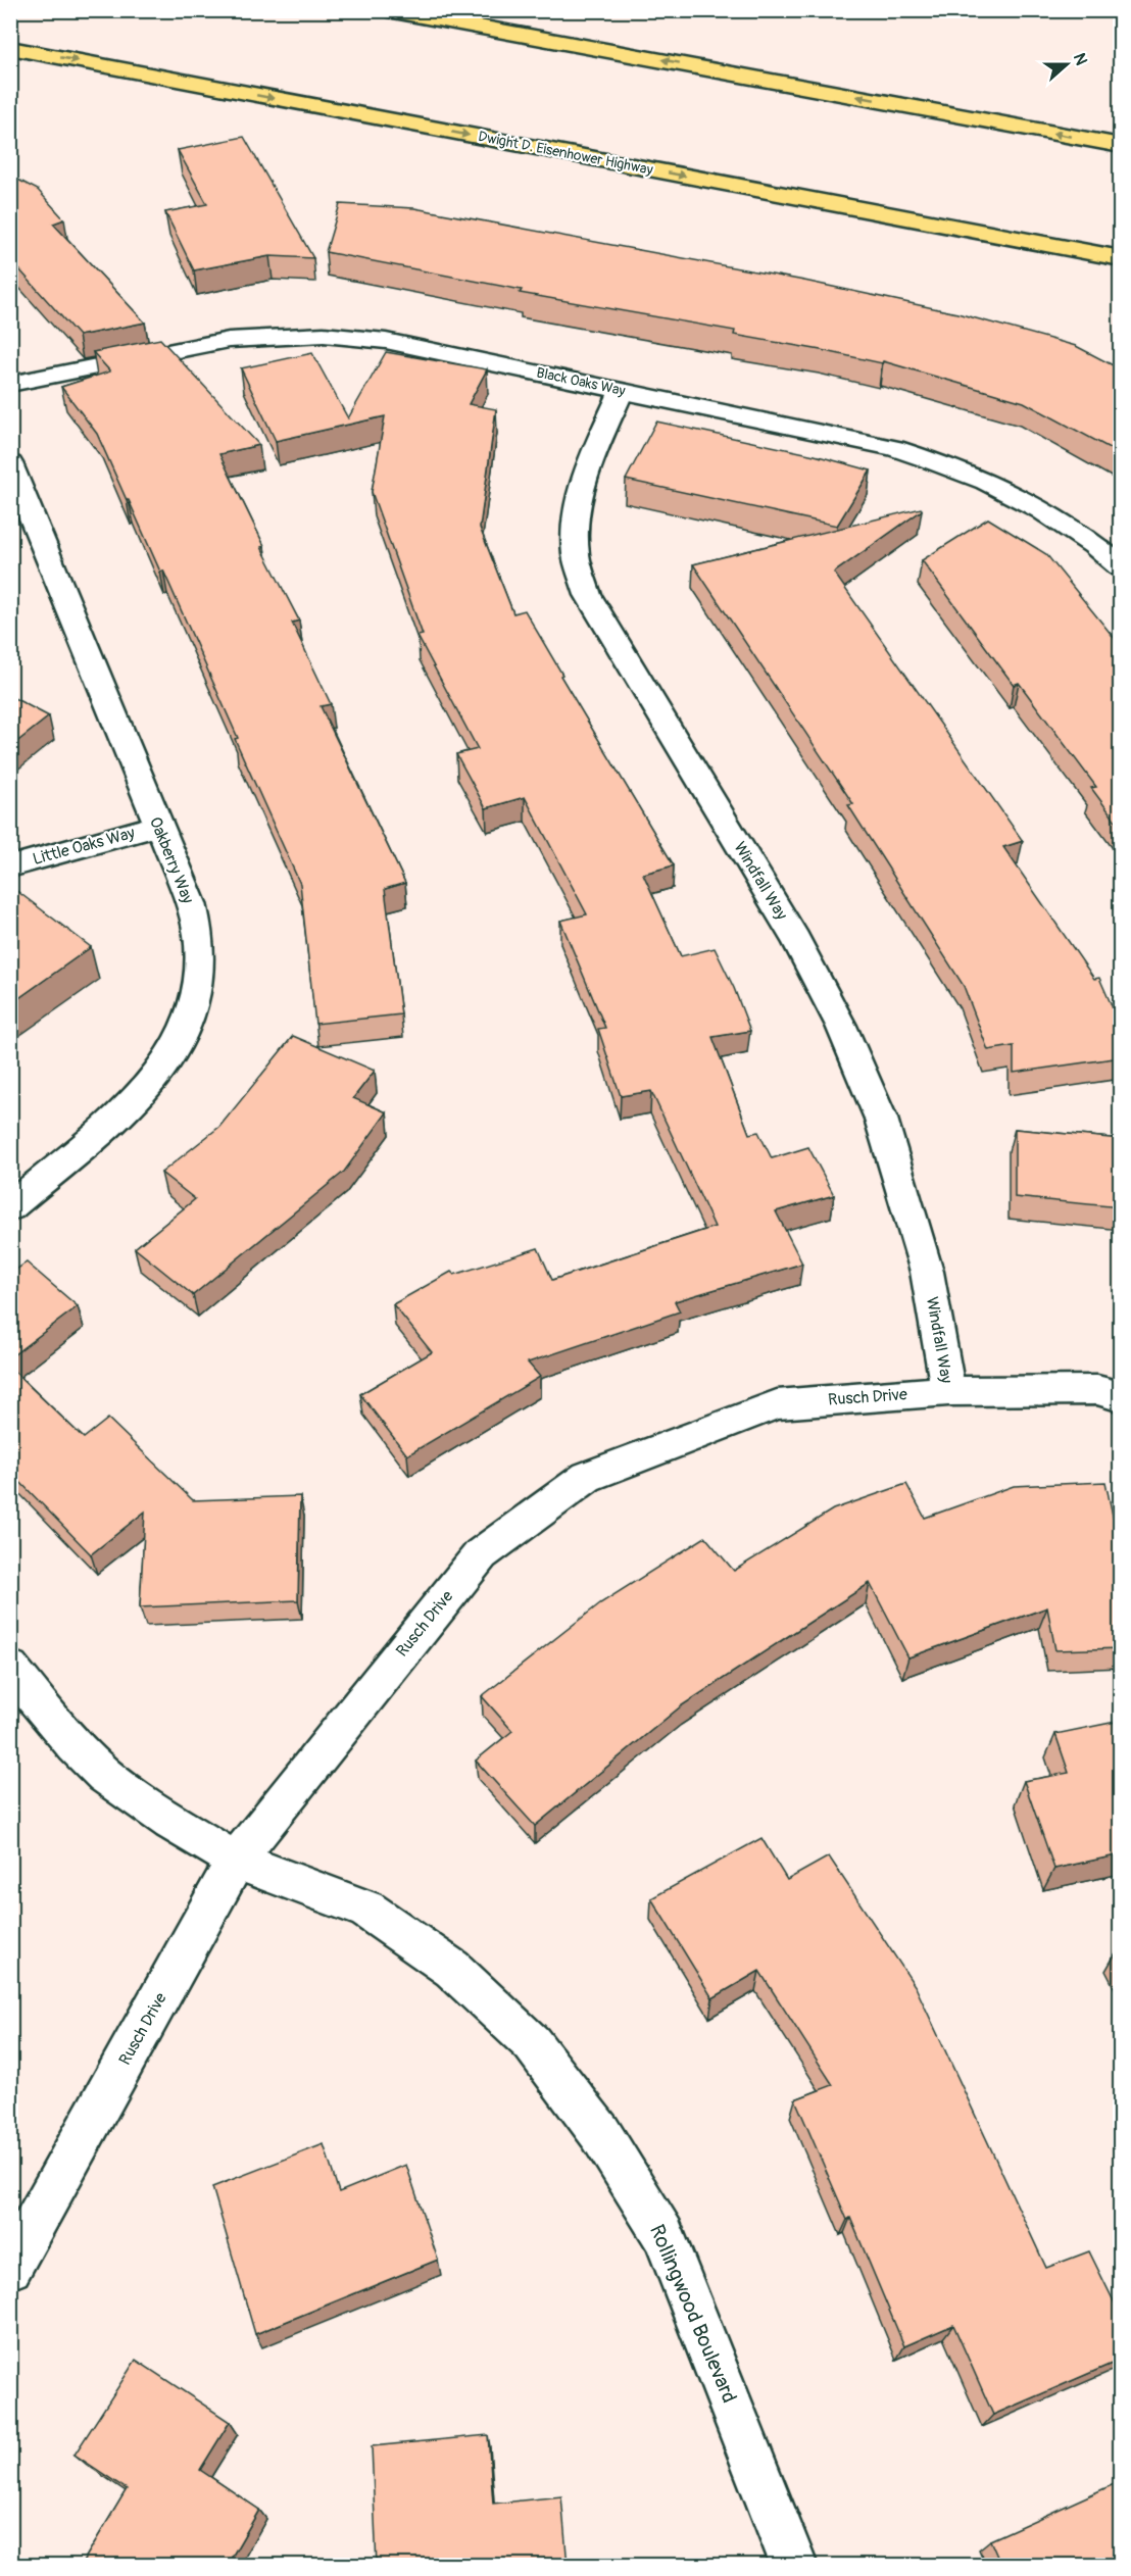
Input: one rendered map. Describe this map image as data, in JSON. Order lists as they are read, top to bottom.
{
  "streets": {
    "highway": ["Dwight D. Eisenhower Highway"],
    "street": [
      "Black Oaks Way",
      "Little Oaks Way",
      "Oakberry Way",
      "Windfall Way",
      "Rusch Drive",
      "Rollingwood Boulevard"
    ]
  },
  "crossings": [
    ["Black Oaks Way", "Windfall Way"],
    ["Little Oaks Way", "Oakberry Way"],
    ["Windfall Way", "Rusch Drive"],
    ["Rusch Drive", "Rollingwood Boulevard"]
  ],
  "north": "right"
}
